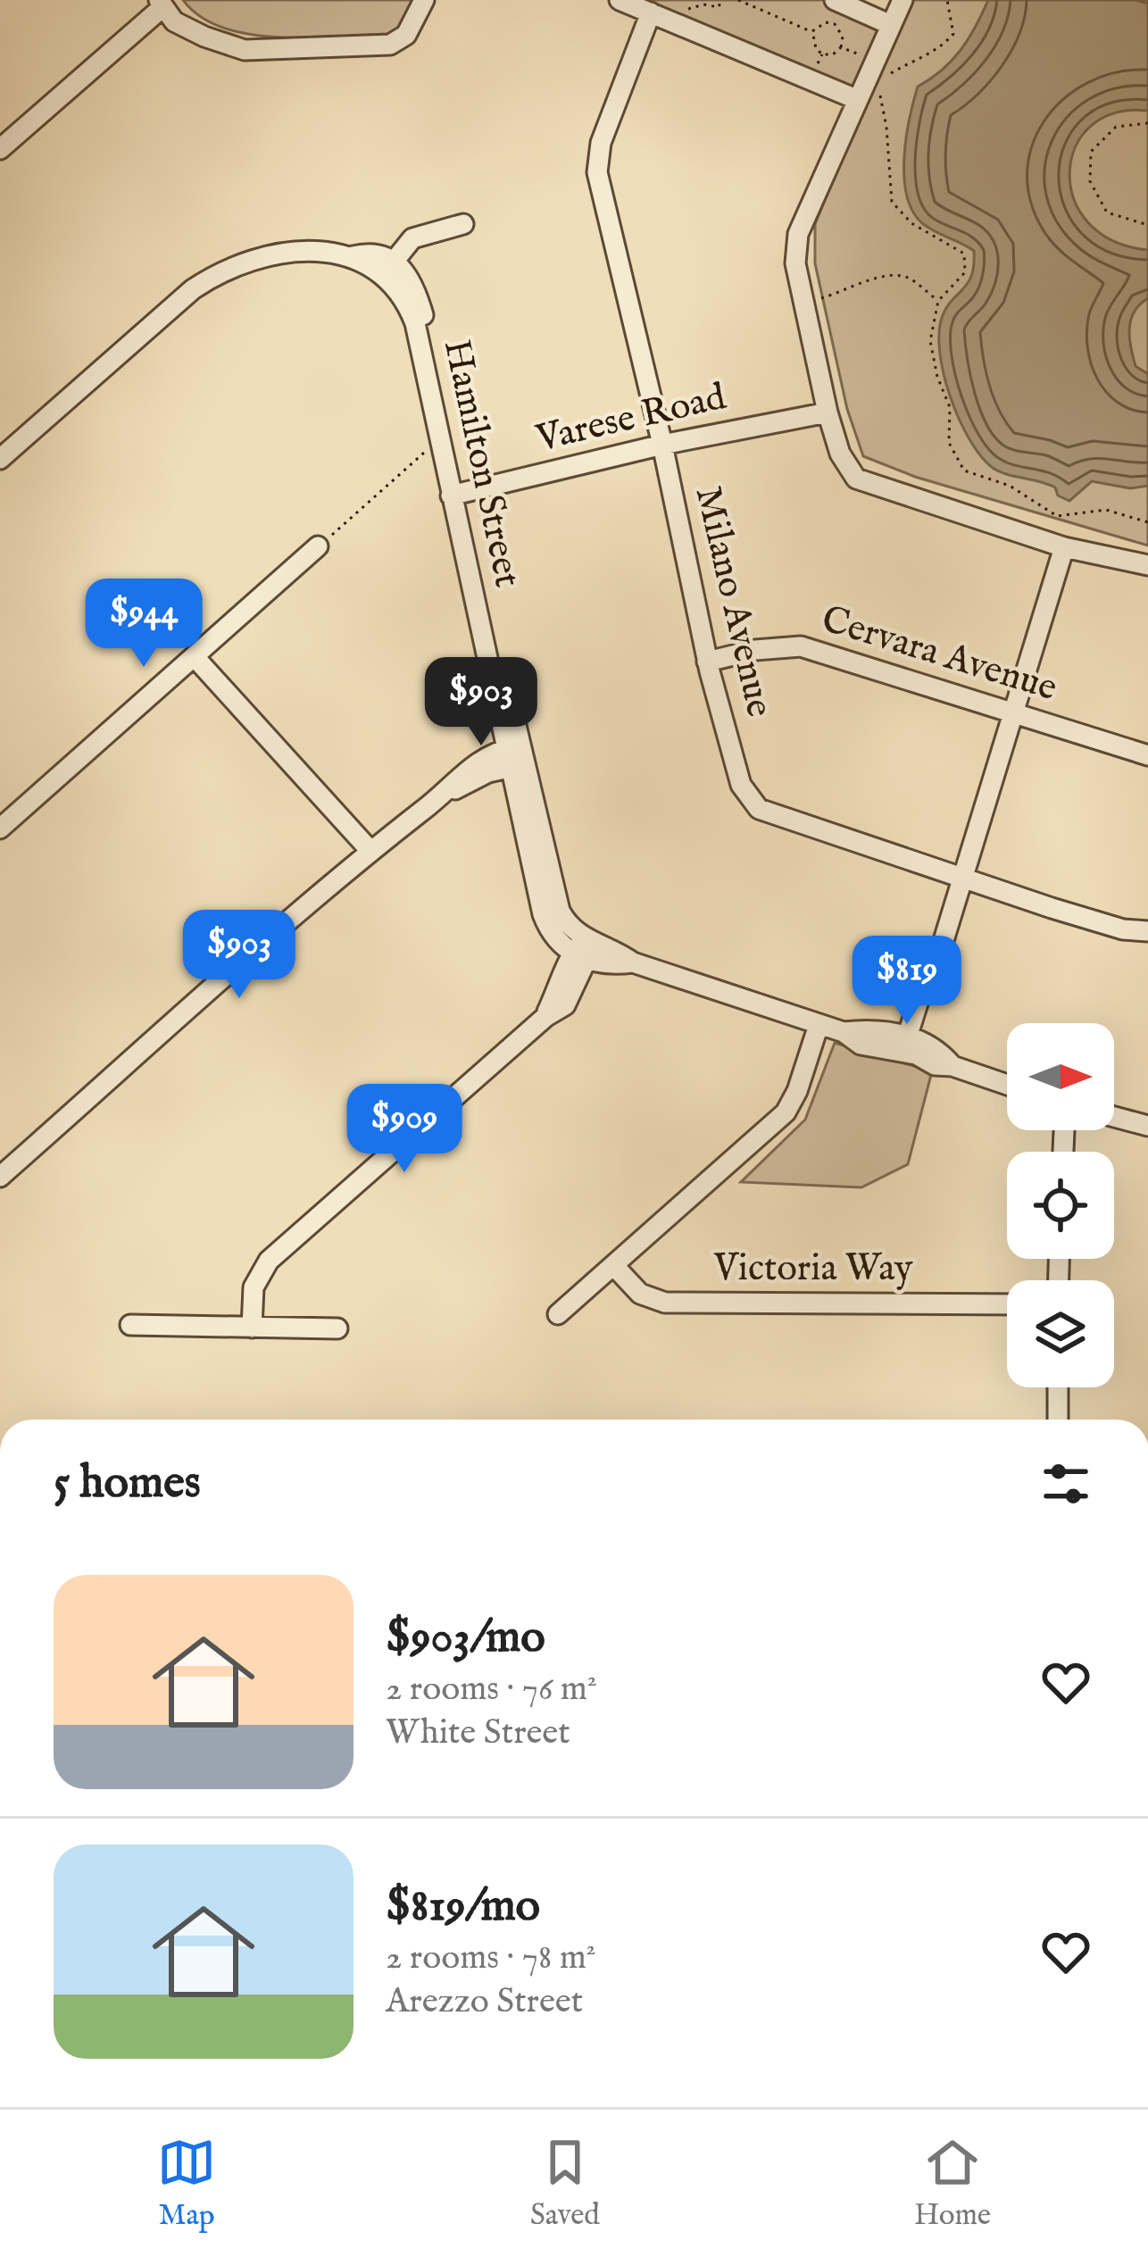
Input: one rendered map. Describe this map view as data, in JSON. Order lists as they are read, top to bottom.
{
  "streets": {
    "street": [
      "Varese Road",
      "Hamilton Street",
      "Milano Avenue",
      "Cervara Avenue",
      "Victoria Way"
    ]
  },
  "crossings": [
    ["Varese Road", "Hamilton Street"],
    ["Varese Road", "Milano Avenue"],
    ["Milano Avenue", "Cervara Avenue"]
  ],
  "north": "right",
  "page": {
    "price": [
      "$944",
      "$903",
      "$903",
      "$819",
      "$909"
    ],
    "heading": "5 homes",
    "list": [
      {
        "name": "$903/mo",
        "note": "2 rooms · 76 m² · White Street"
      },
      {
        "name": "$819/mo",
        "note": "2 rooms · 78 m² · Arezzo Street"
      }
    ],
    "tabs": ["Map", "Saved", "Home"]
  }
}
